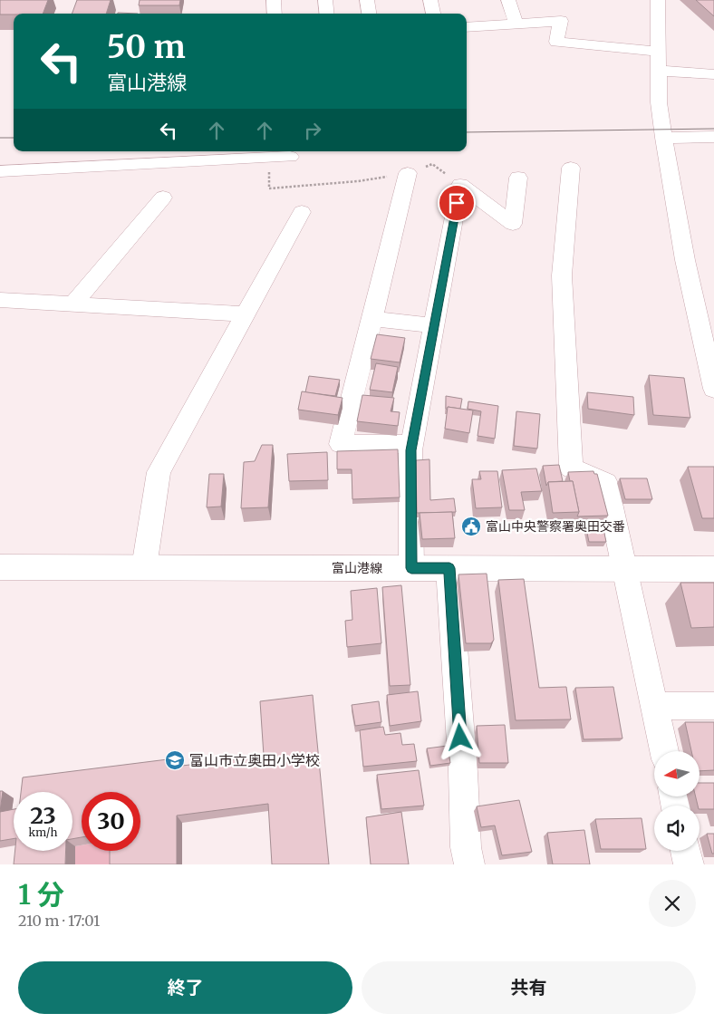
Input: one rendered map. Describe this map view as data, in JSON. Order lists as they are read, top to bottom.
{
  "streets": {
    "main road": ["富山港線"]
  },
  "places": {
    "public building": ["富山中央警察署奥田交番"],
    "school or university": ["富山市立奥田小学校"]
  },
  "north": "left",
  "page": {
    "turn": ["50 m", "富山港線"],
    "speed": "23 km/h",
    "limit": "30",
    "heading": ["1 分", "210 m · 17:01"],
    "buttons": ["終了", "共有"]
  }
}
